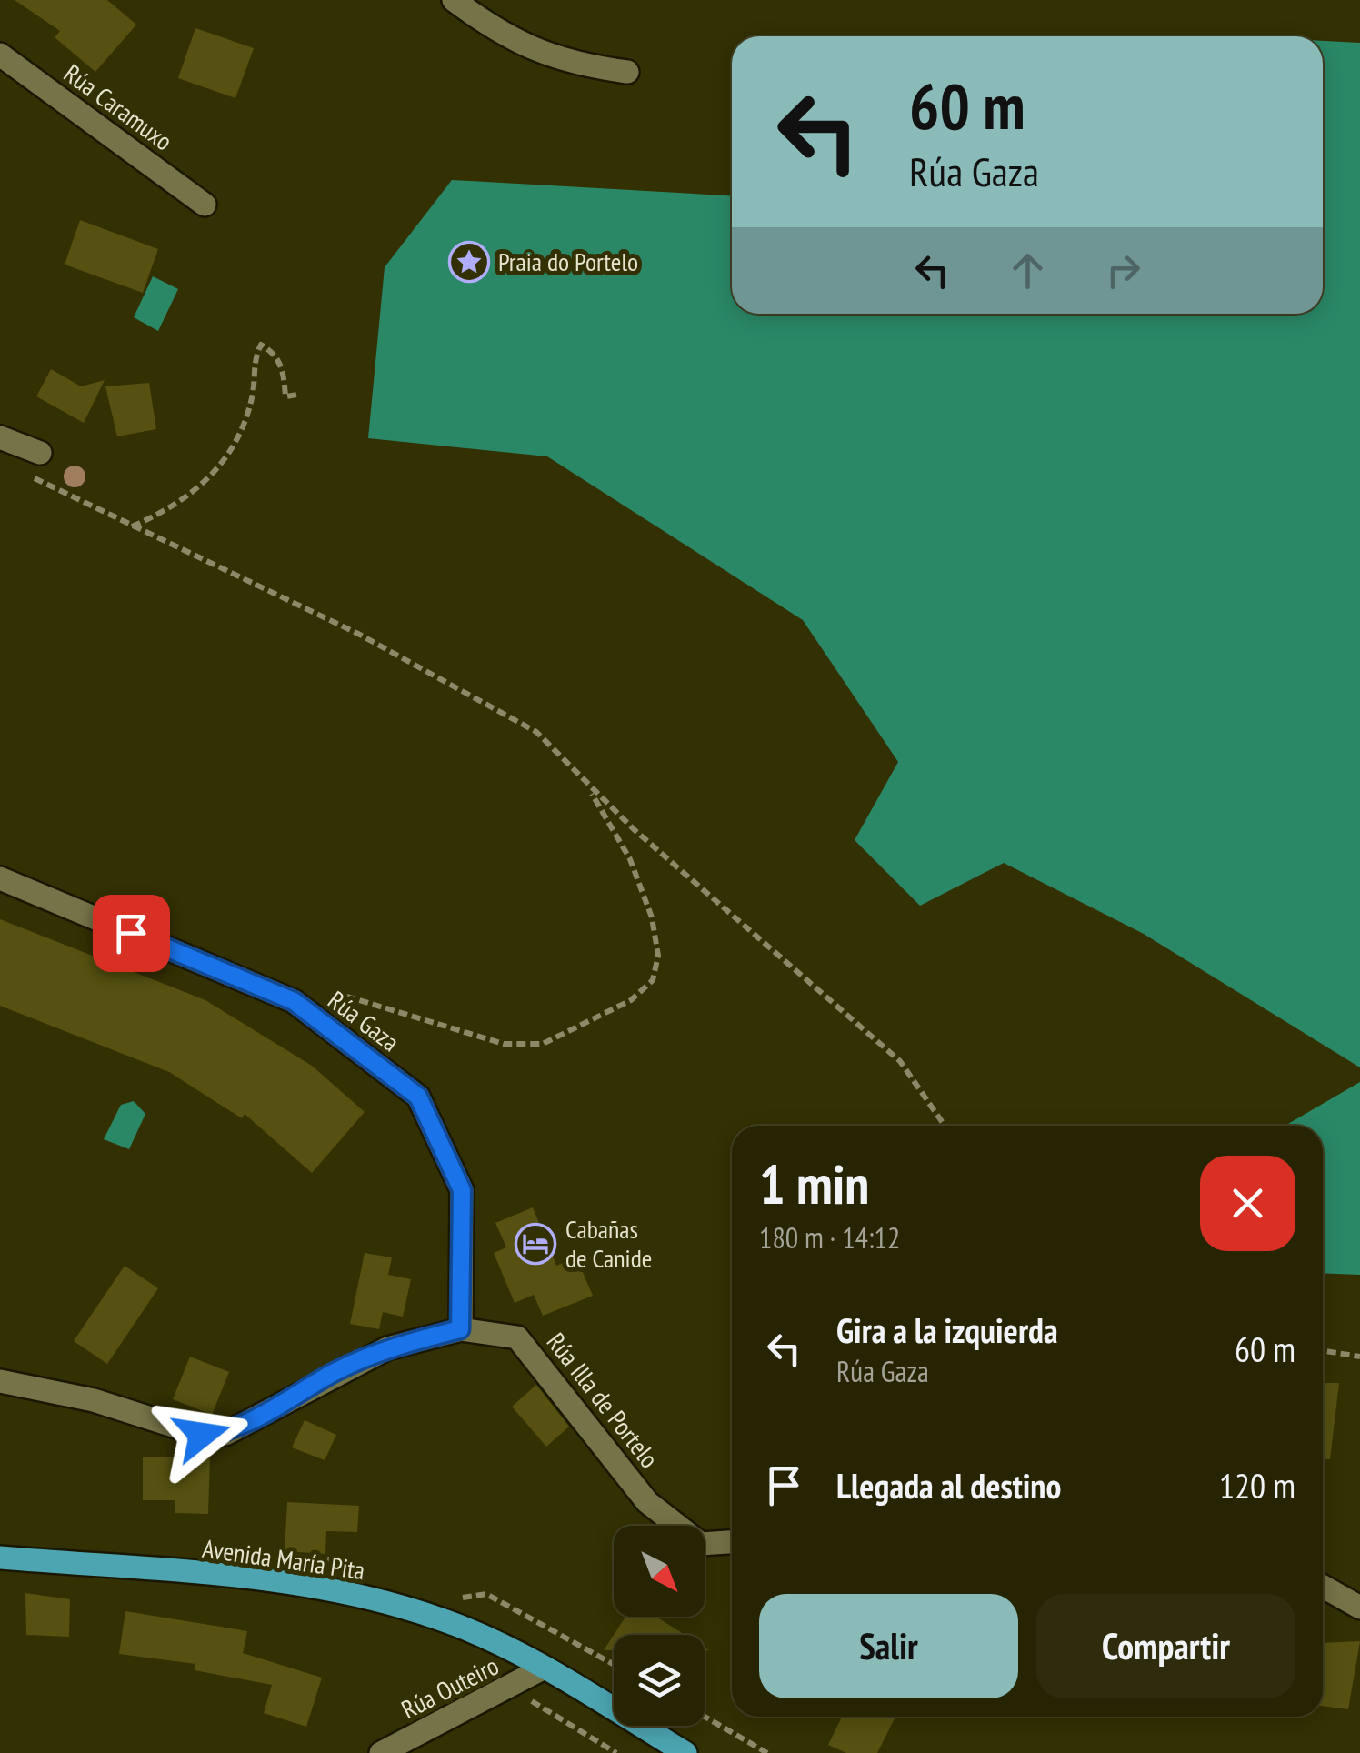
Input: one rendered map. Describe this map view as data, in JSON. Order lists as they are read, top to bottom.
{
  "streets": {
    "main road": ["Avenida María Pita"],
    "street": [
      "Rúa Caramuxo",
      "Rúa Gaza",
      "Rúa Illa de Portelo",
      "Rúa Outeiro"
    ]
  },
  "crossings": [
    ["Rúa Gaza", "Rúa Illa de Portelo"],
    ["Avenida María Pita", "Rúa Outeiro"]
  ],
  "places": {
    "place": ["Praia do Portelo"],
    "hotel": ["Cabañas de Canide"]
  },
  "north": "bottom right",
  "page": {
    "turn": ["60 m", "Rúa Gaza"],
    "heading": ["1 min", "180 m · 14:12"],
    "list": [
      {
        "name": "Gira a la izquierda",
        "note": "Rúa Gaza",
        "value": "60 m"
      },
      {
        "name": "Llegada al destino",
        "value": "120 m"
      }
    ],
    "buttons": ["Salir", "Compartir"]
  }
}
